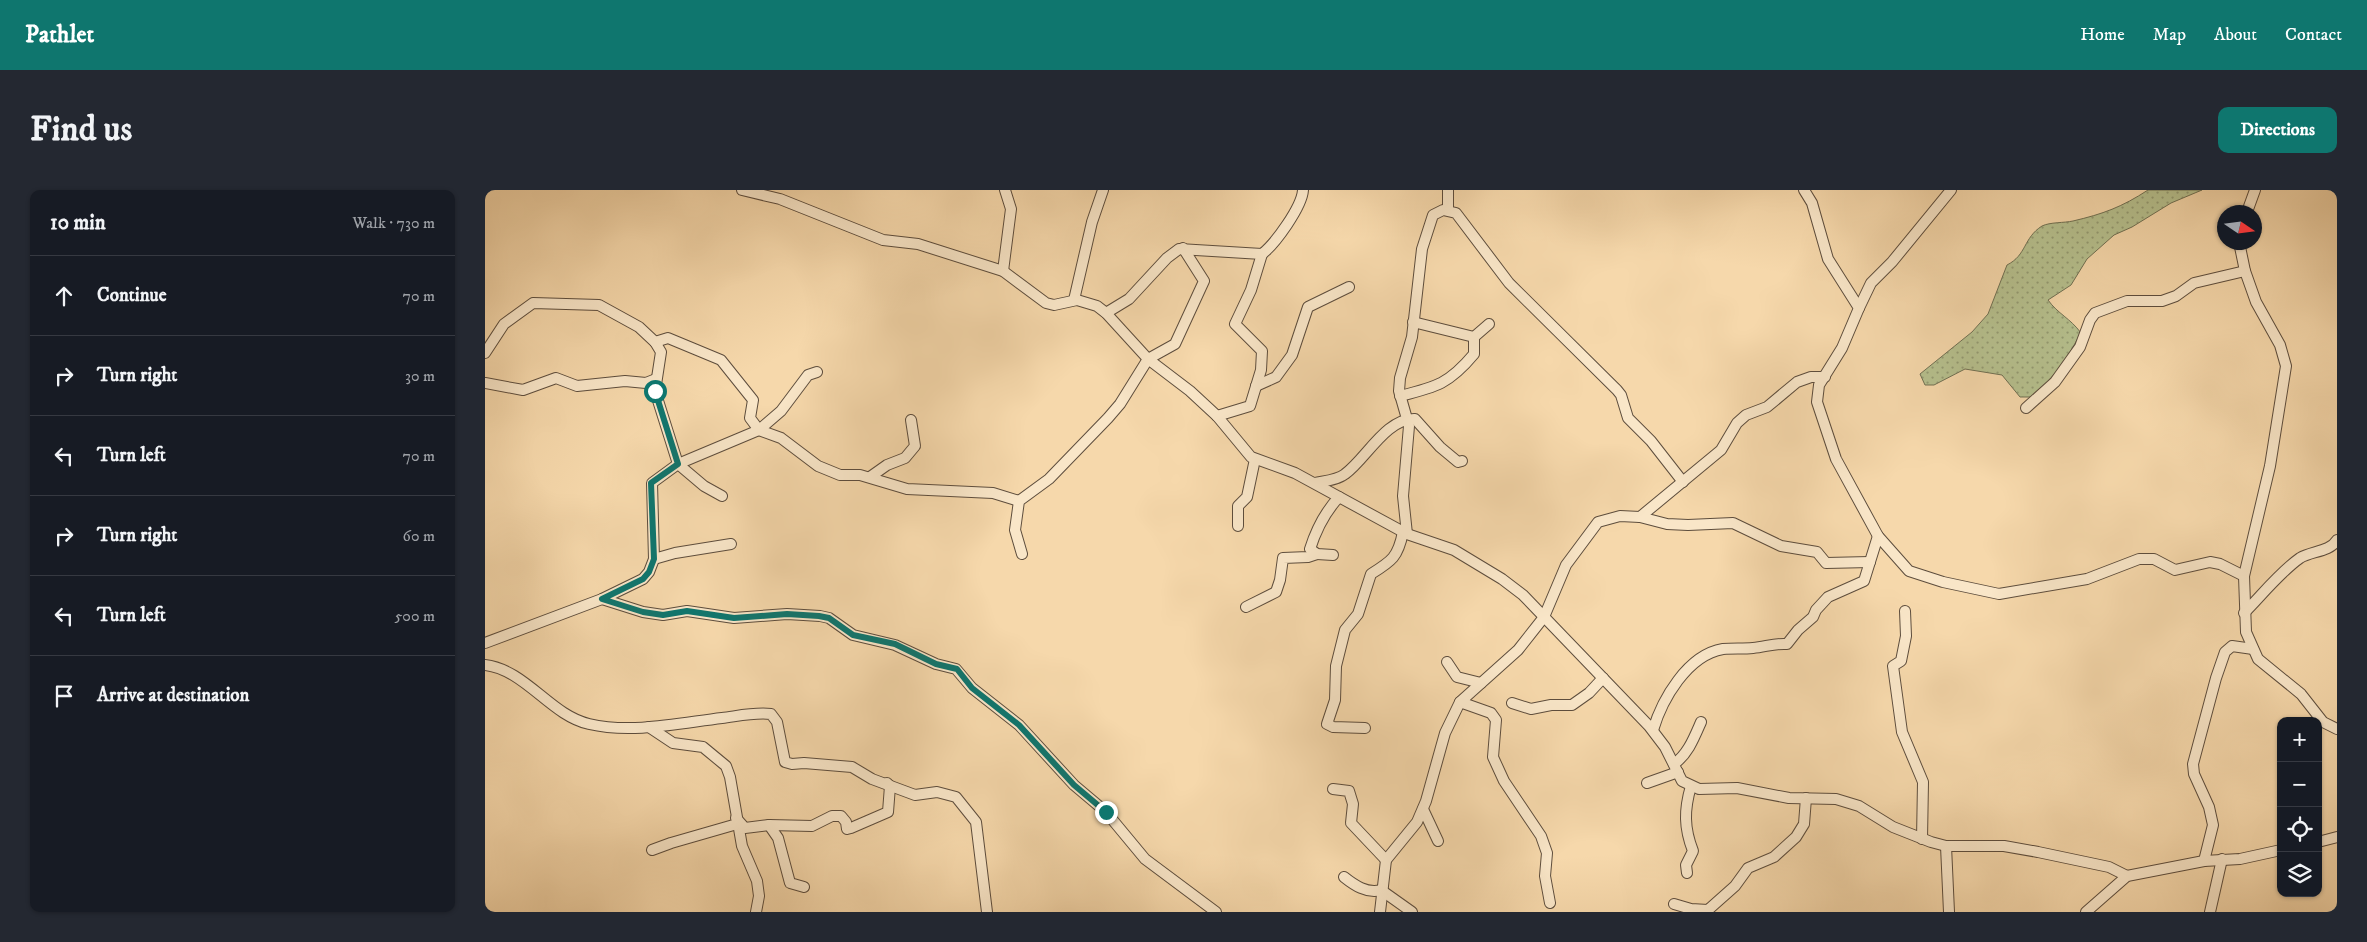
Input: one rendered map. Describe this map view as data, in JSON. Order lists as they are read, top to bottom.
{
  "north": "right",
  "page": {
    "header": "Pathlet",
    "nav": [
      "Home",
      "Map",
      "About",
      "Contact"
    ],
    "buttons": "Directions",
    "title": "Find us",
    "heading": ["10 min", "Walk · 730 m"],
    "list": [
      ["Continue", "70 m"],
      ["Turn right", "30 m"],
      ["Turn left", "70 m"],
      ["Turn right", "60 m"],
      ["Turn left", "500 m"],
      "Arrive at destination"
    ],
    "map_buttons": ["+", "−"]
  }
}
